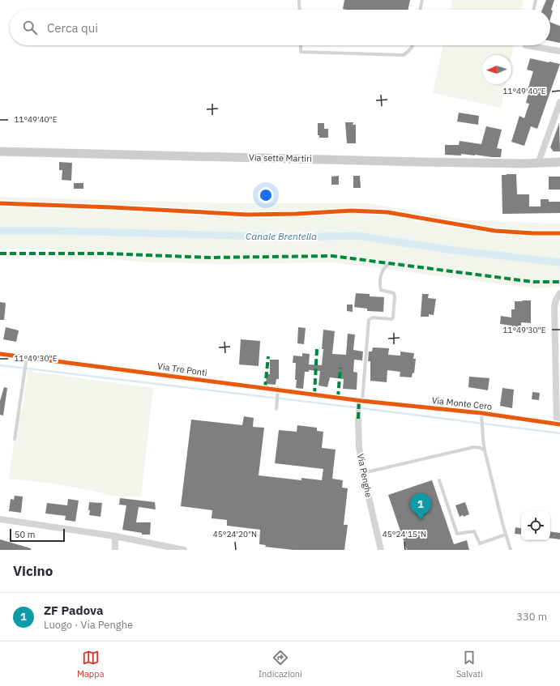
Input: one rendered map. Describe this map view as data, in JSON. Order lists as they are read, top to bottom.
{
  "streets": {
    "main road": ["Via sette Martiri"],
    "street": ["Via Tre Ponti", "Via Monte Cero", "Via Penghe"]
  },
  "crossings": [
    ["Via Tre Ponti", "Via Monte Cero"],
    ["Via Tre Ponti", "Via Penghe"],
    ["Via Monte Cero", "Via Penghe"]
  ],
  "water": ["Canale Brentella"],
  "scale_bar": "50 m",
  "north": "left",
  "page": {
    "search": "Cerca qui",
    "pins": "1",
    "scale": "50 m",
    "heading": "Vicino",
    "list": [
      {
        "mark": "1",
        "name": "ZF Padova",
        "note": "Luogo · Via Penghe",
        "value": "330 m"
      }
    ],
    "nav": ["Mappa", "Indicazioni", "Salvati"]
  },
  "coordinates": [
    "11°49'40\"E",
    "11°49'30\"E",
    "45°24'20\"N",
    "45°24'15\"N"
  ]
}
